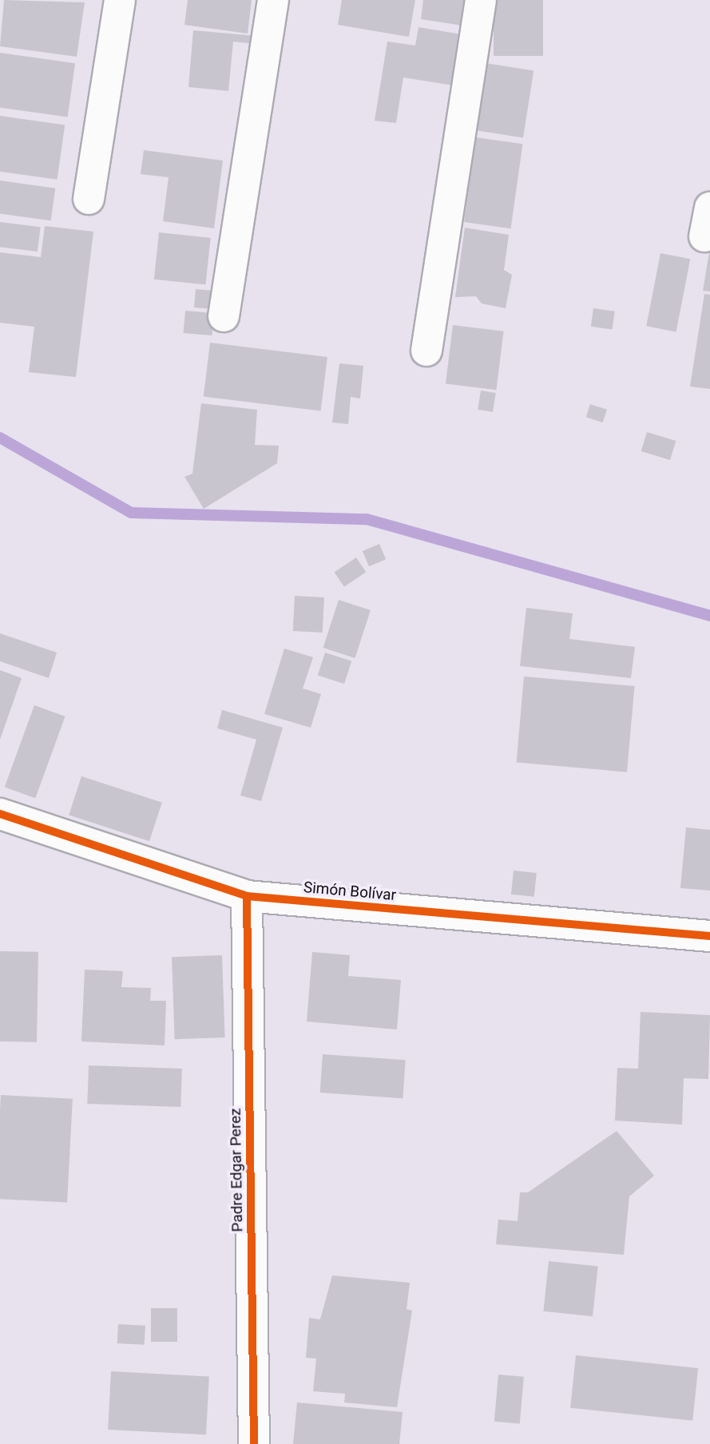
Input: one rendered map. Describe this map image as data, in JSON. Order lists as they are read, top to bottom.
{
  "streets": {
    "street": ["Simón Bolívar", "Padre Edgar Perez"]
  },
  "crossings": [
    ["Simón Bolívar", "Padre Edgar Perez"]
  ]
}
